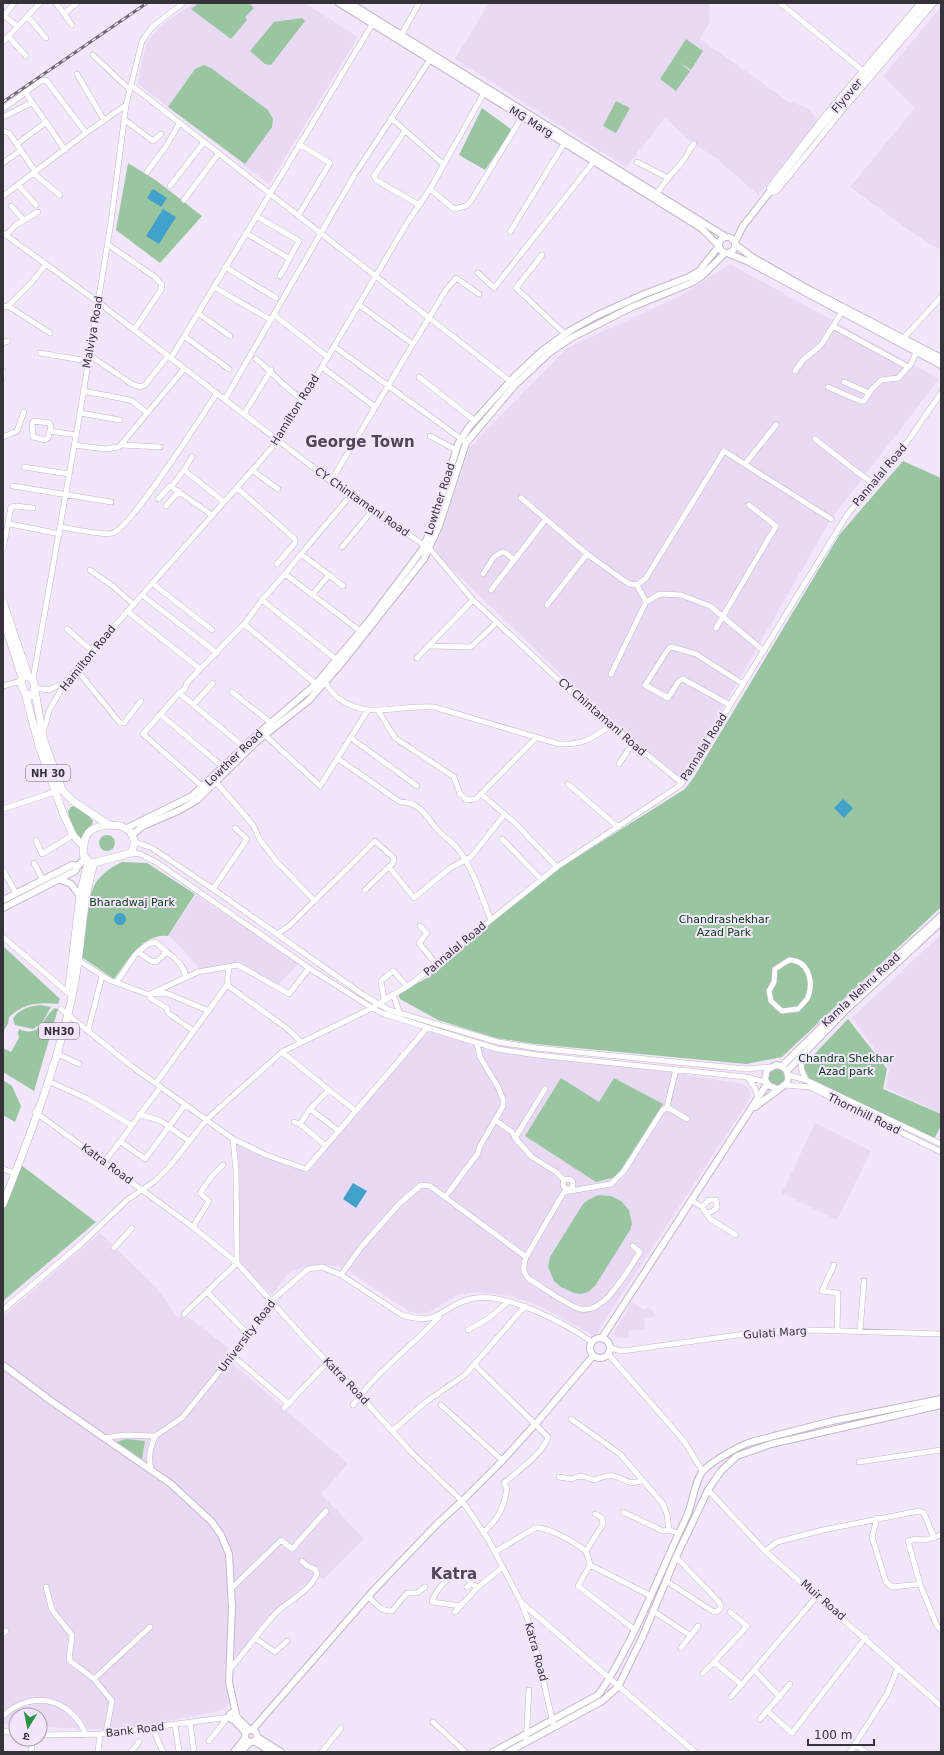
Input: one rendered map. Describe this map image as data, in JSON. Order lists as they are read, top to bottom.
{
  "streets": {
    "highway": ["NH 30", "NH30"],
    "main road": [
      "Flyover",
      "MG Marg",
      "Lowther Road",
      "Kamla Nehru Road"
    ],
    "street": [
      "Malviya Road",
      "Hamilton Road",
      "Pannalal Road",
      "CY Chintamani Road",
      "Thornhill Road",
      "Katra Road",
      "Gulati Marg",
      "University Road",
      "Muir Road",
      "Bank Road"
    ]
  },
  "crossings": [
    ["Flyover", "Lowther Road"],
    ["MG Marg", "Hamilton Road"],
    ["MG Marg", "Lowther Road"],
    ["Malviya Road", "CY Chintamani Road"],
    ["Malviya Road", "NH 30"],
    ["Hamilton Road", "CY Chintamani Road"],
    ["Hamilton Road", "NH 30"],
    ["Pannalal Road", "CY Chintamani Road"],
    ["Pannalal Road", "Katra Road"],
    ["Lowther Road", "CY Chintamani Road"],
    ["Lowther Road", "NH 30"],
    ["Kamla Nehru Road", "Thornhill Road"],
    ["NH30", "Katra Road"],
    ["Katra Road", "University Road"],
    ["Gulati Marg", "University Road"]
  ],
  "districts": ["George Town", "Katra"],
  "parks": ["Bharadwaj Park", "Chandrashekhar Azad Park", "Chandra Shekhar Azad park"],
  "scale_bar": "100 m",
  "north": "bottom"
}
